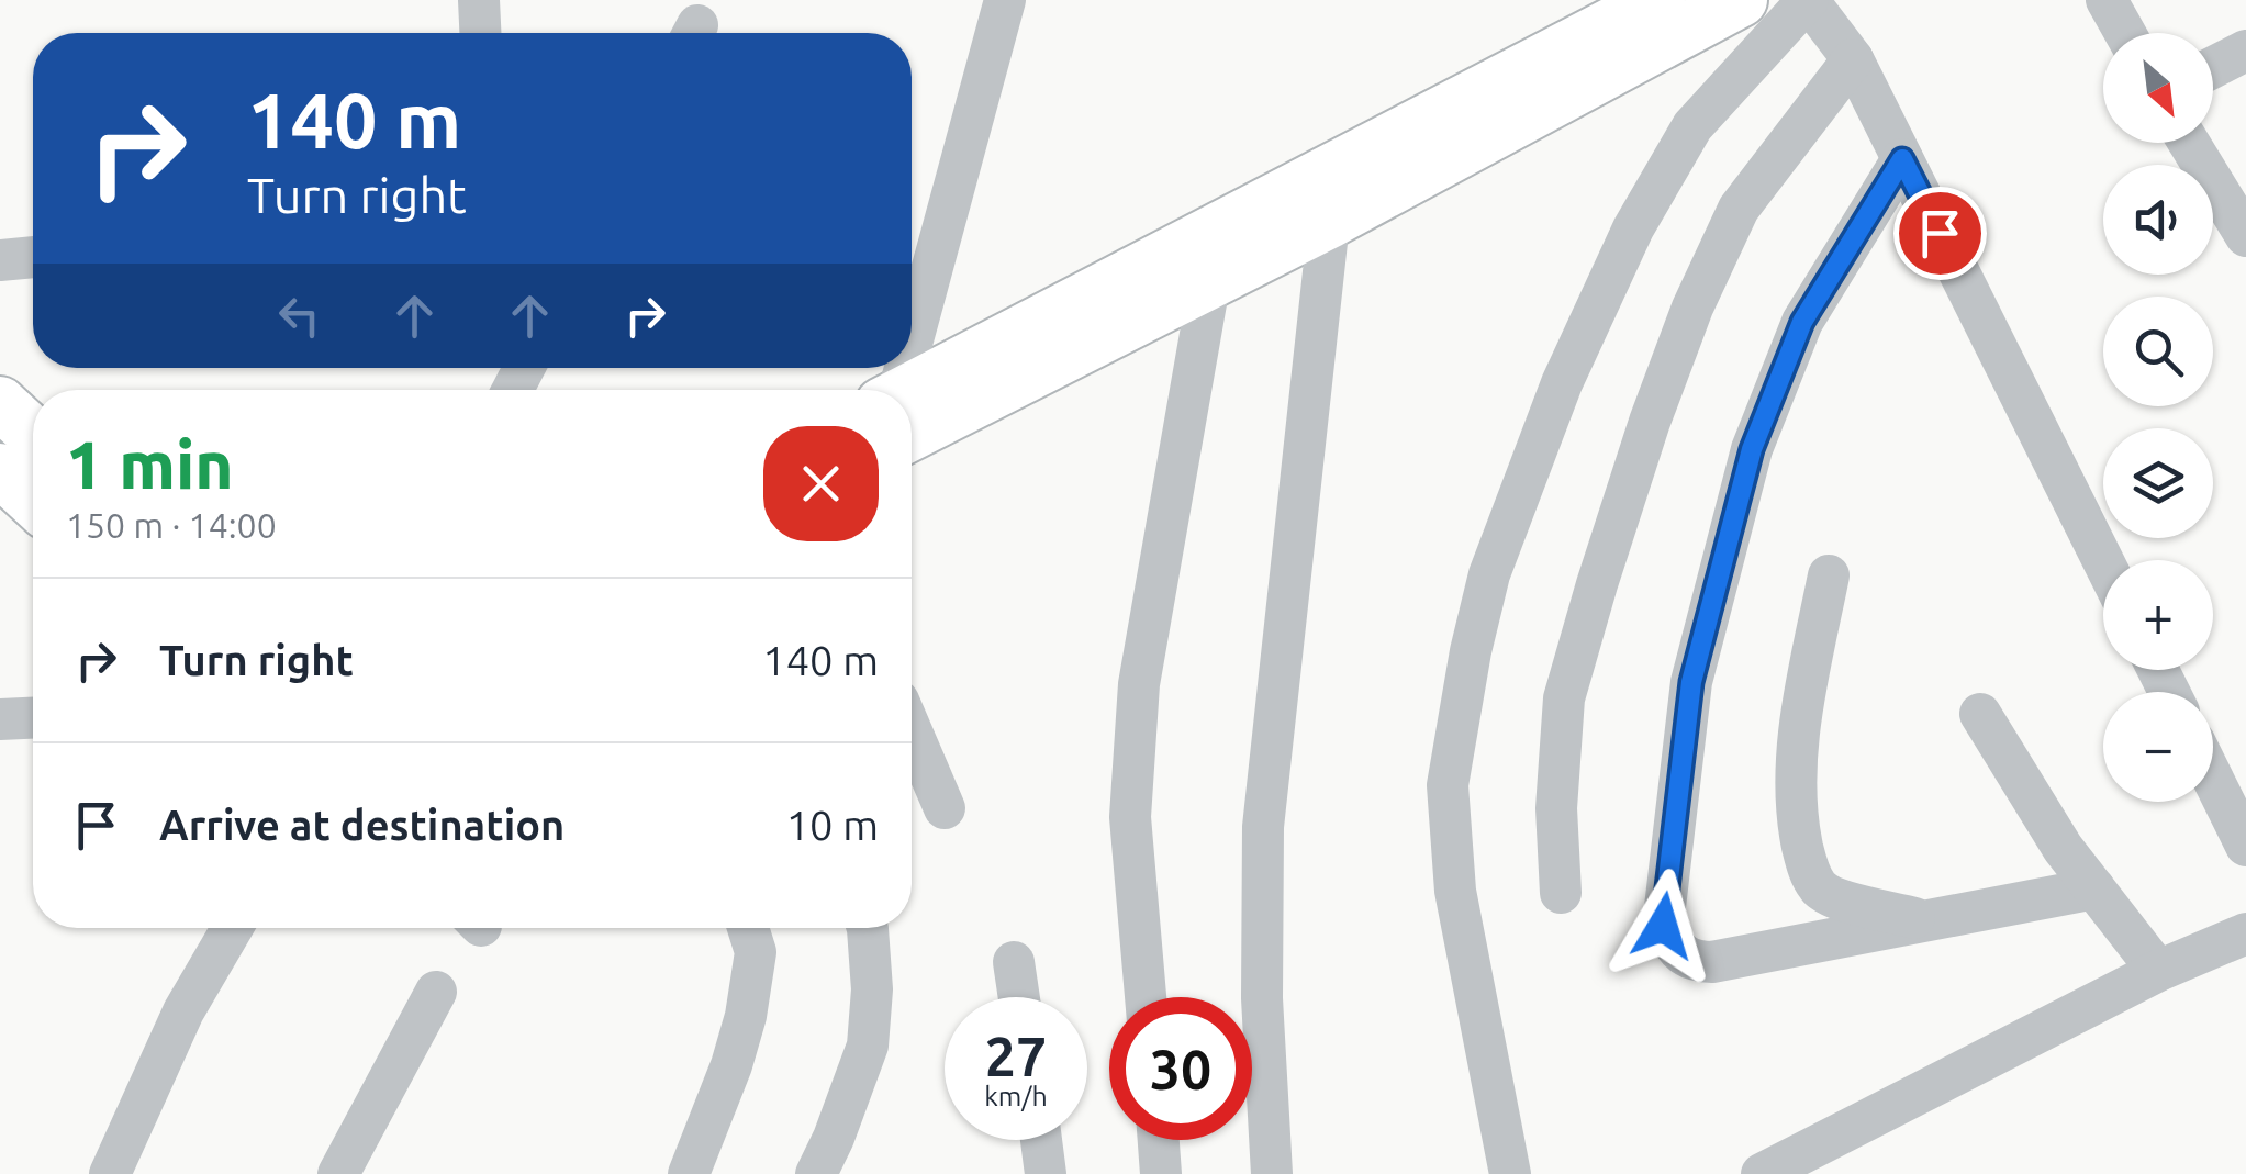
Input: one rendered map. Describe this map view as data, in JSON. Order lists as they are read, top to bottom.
{
  "north": "bottom right",
  "page": {
    "map_buttons": ["+", "−"],
    "turn": ["140 m", "Turn right"],
    "heading": ["1 min", "150 m · 14:00"],
    "list": [
      {
        "name": "Turn right",
        "value": "140 m"
      },
      {
        "name": "Arrive at destination",
        "value": "10 m"
      }
    ],
    "speed": "27 km/h",
    "limit": "30"
  }
}
